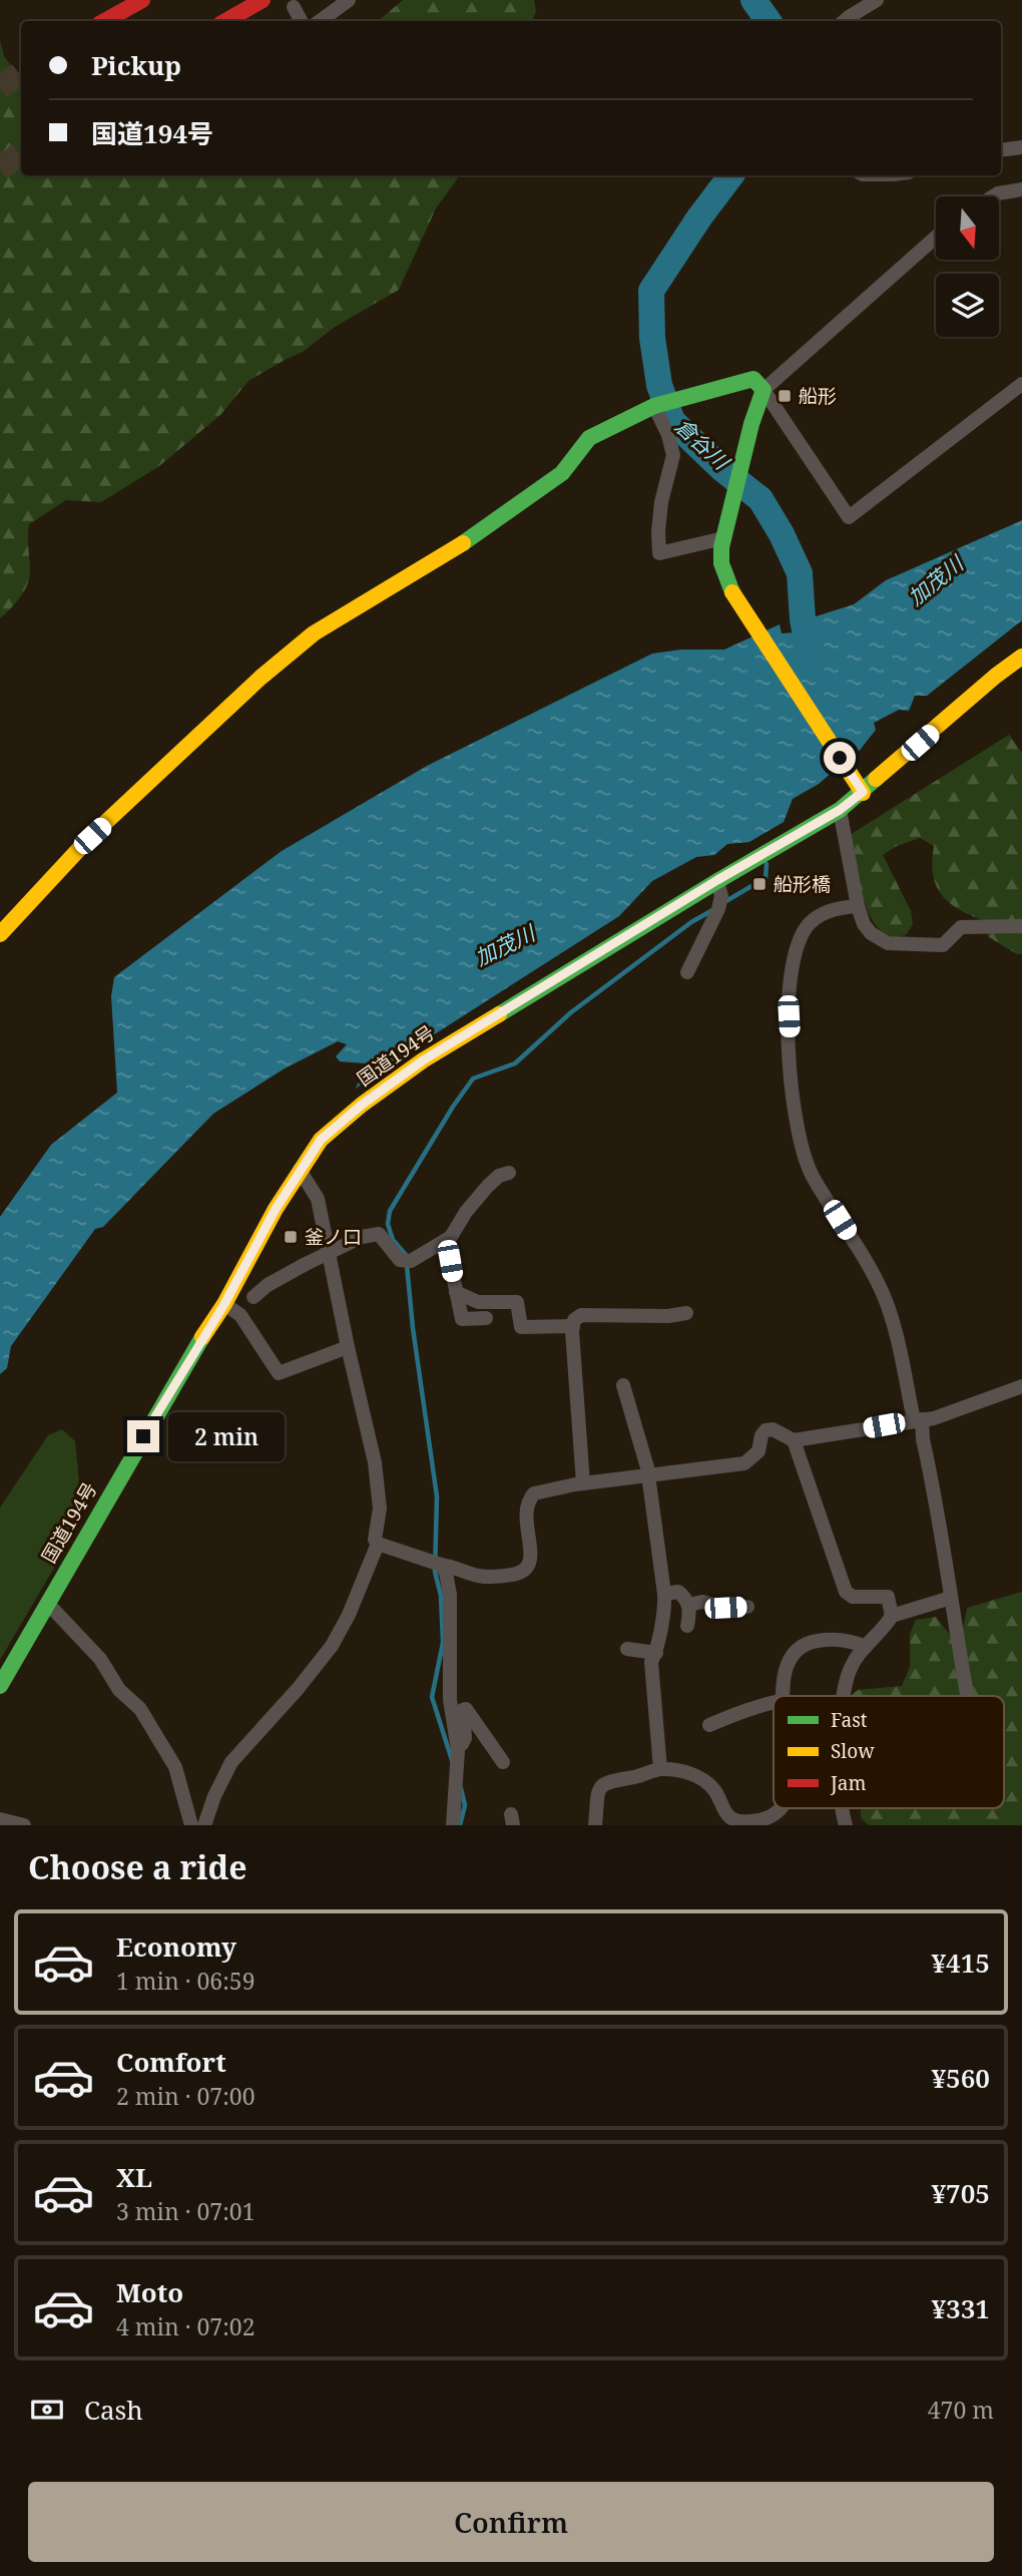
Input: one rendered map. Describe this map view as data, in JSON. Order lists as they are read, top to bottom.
{
  "streets": {
    "main road": ["国道194号"]
  },
  "water": ["倉谷川", "加茂川"],
  "places": {
    "transit": ["船形", "船形橋", "釜ノ口"]
  },
  "legend": ["Fast", "Slow", "Jam"],
  "north": "bottom",
  "page": {
    "banner": ["Pickup", "国道194号"],
    "bubble": "2 min",
    "heading": "Choose a ride",
    "list": [
      {
        "name": "Economy",
        "note": "1 min · 06:59",
        "value": "¥415"
      },
      {
        "name": "Comfort",
        "note": "2 min · 07:00",
        "value": "¥560"
      },
      {
        "name": "XL",
        "note": "3 min · 07:01",
        "value": "¥705"
      },
      {
        "name": "Moto",
        "note": "4 min · 07:02",
        "value": "¥331"
      }
    ],
    "pay": ["Cash", "470 m"],
    "buttons": "Confirm"
  }
}
